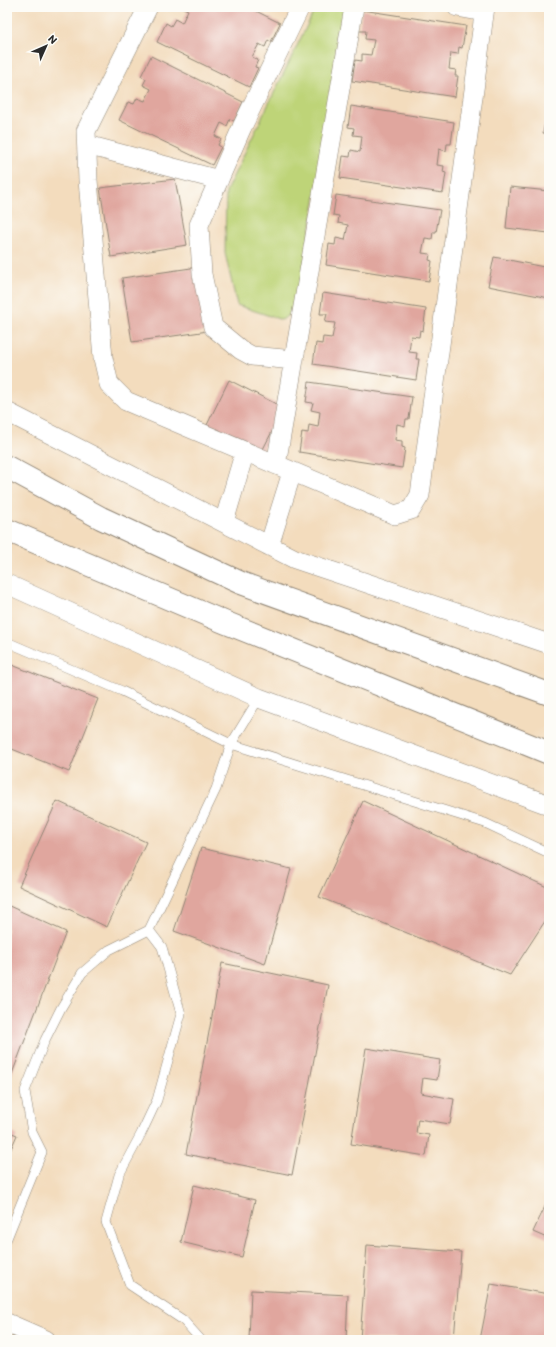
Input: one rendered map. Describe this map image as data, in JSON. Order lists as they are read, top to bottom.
{
  "north": "top right"
}
